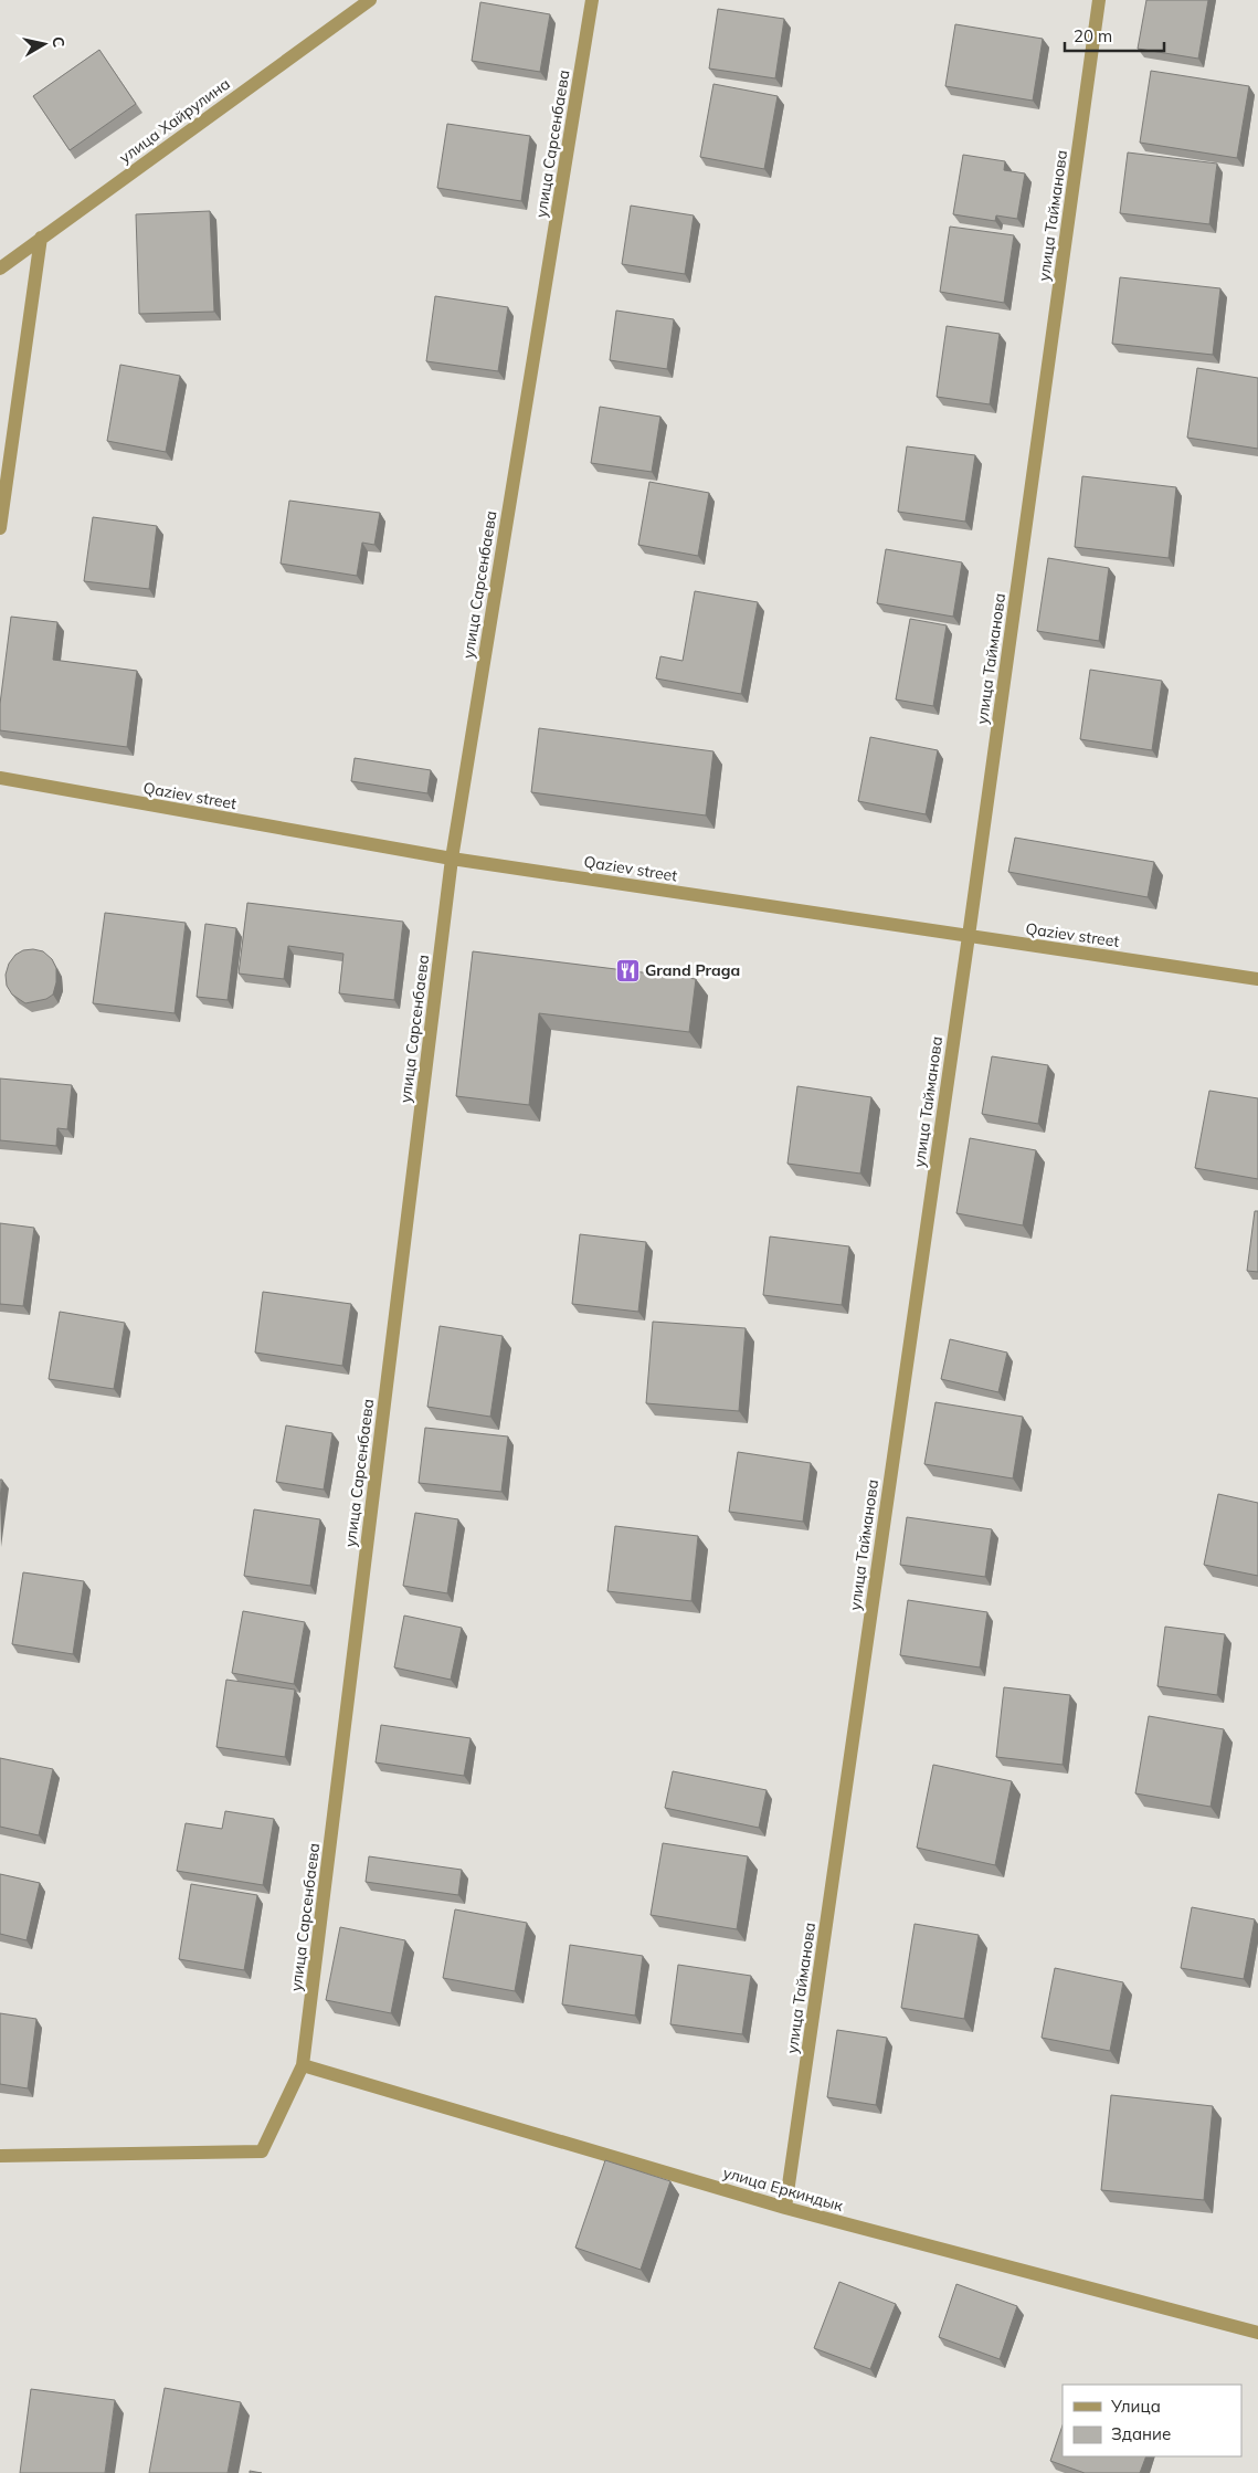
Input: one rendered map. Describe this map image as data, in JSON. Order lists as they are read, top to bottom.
{
  "streets": {
    "street": [
      "улица Хайрулина",
      "улица Сарсенбаева",
      "улица Тайманова",
      "Qaziev street",
      "улица Еркиндык"
    ]
  },
  "crossings": [
    ["улица Сарсенбаева", "Qaziev street"],
    ["улица Сарсенбаева", "улица Еркиндык"],
    ["улица Тайманова", "Qaziev street"],
    ["улица Тайманова", "улица Еркиндык"]
  ],
  "places": {
    "restaurant": ["Grand Praga"]
  },
  "legend": ["Улица", "Здание"],
  "scale_bar": "20 m",
  "north": "right"
}
